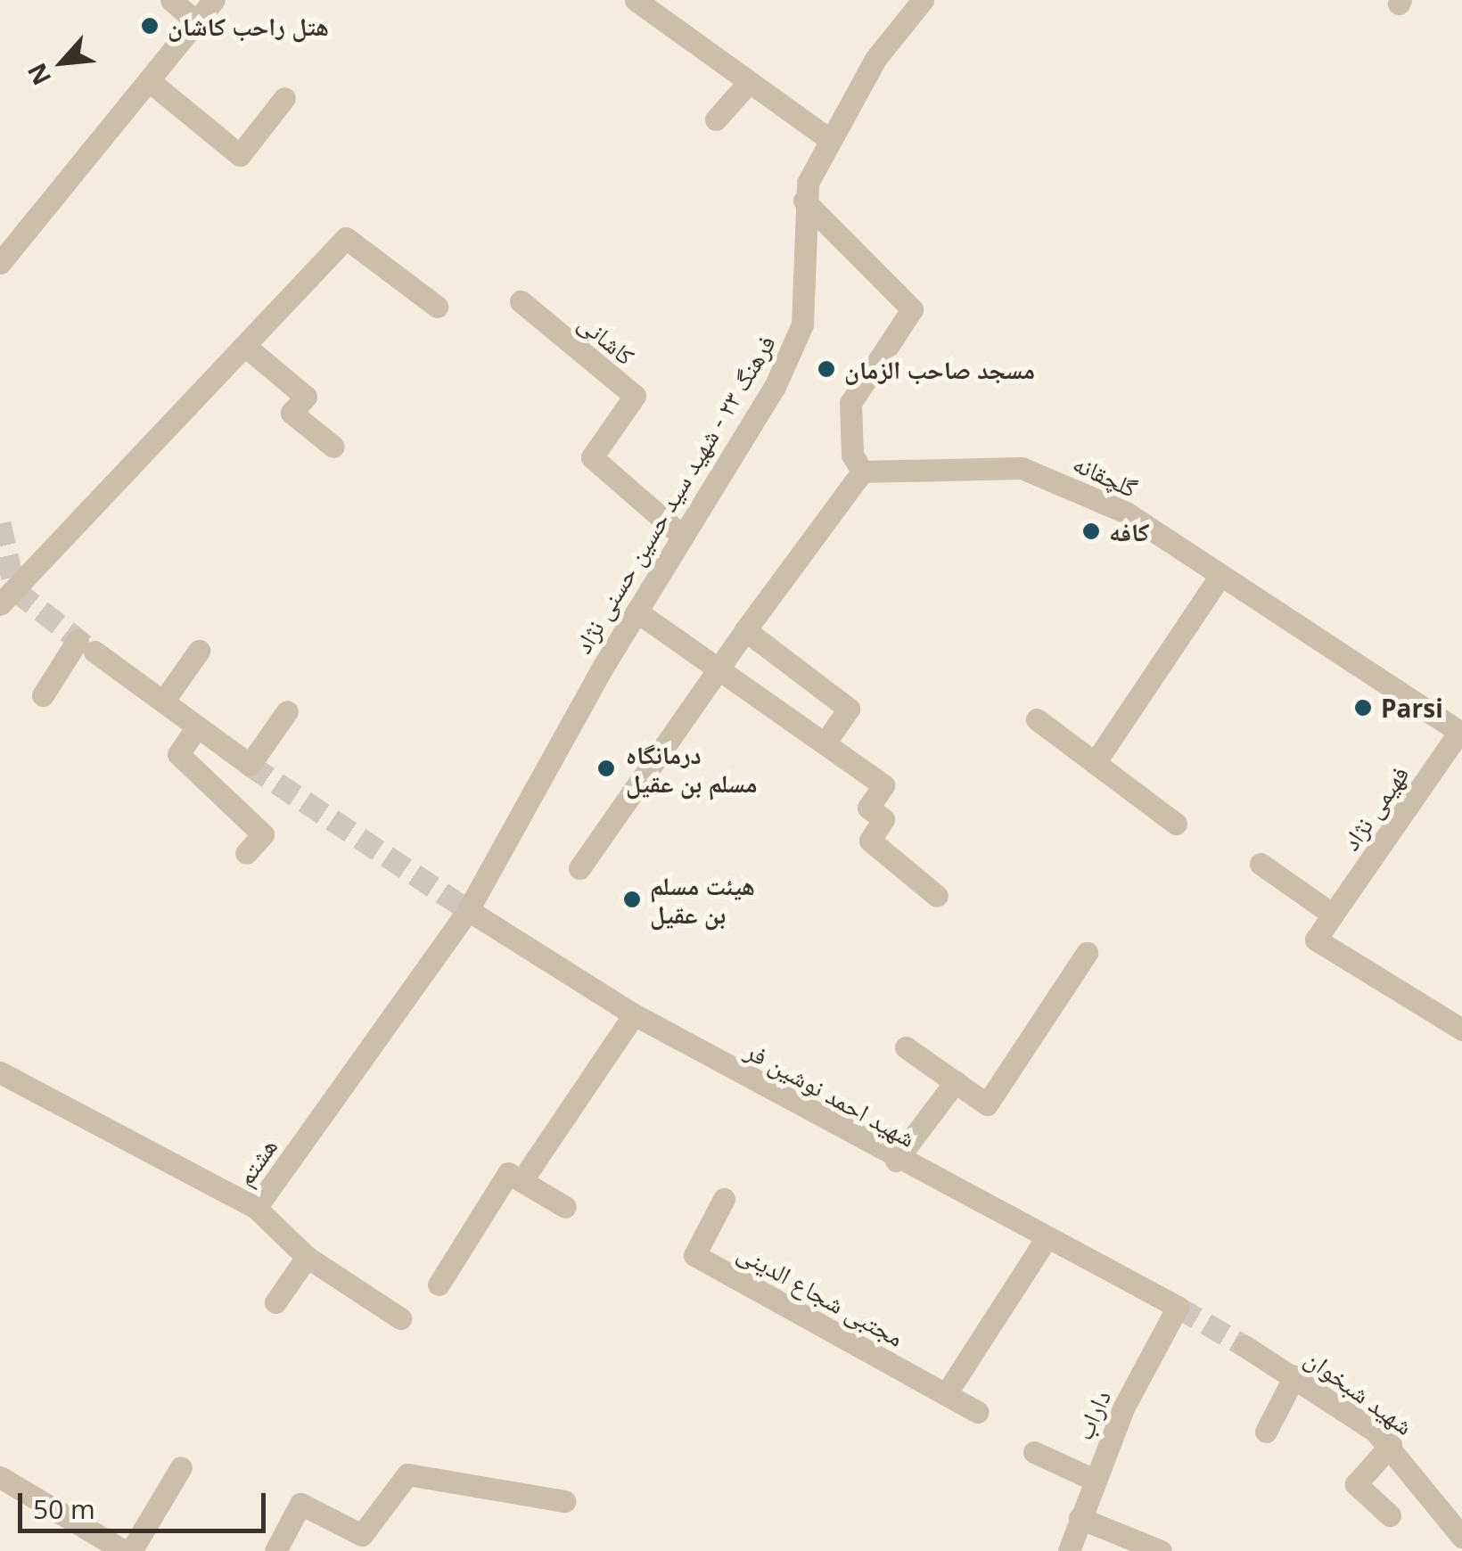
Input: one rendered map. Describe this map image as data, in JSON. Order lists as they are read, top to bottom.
{
  "streets": {
    "street": [
      "کاشانی",
      "گلچقانه",
      "فرهنگ ۲۳ - شهید سید حسین حسنی نژاد",
      "فهیمی نژاد",
      "شهید احمد نوشین فر",
      "هشتم",
      "مجتبی شجاع الدینی",
      "شهید شبخوان",
      "داراب"
    ]
  },
  "crossings": [
    ["کاشانی", "فرهنگ ۲۳ - شهید سید حسین حسنی نژاد"],
    ["گلچقانه", "فهیمی نژاد"],
    ["فرهنگ ۲۳ - شهید سید حسین حسنی نژاد", "شهید احمد نوشین فر"],
    ["فرهنگ ۲۳ - شهید سید حسین حسنی نژاد", "هشتم"],
    ["شهید احمد نوشین فر", "هشتم"],
    ["شهید احمد نوشین فر", "داراب"]
  ],
  "places": [
    "هتل راحب کاشان",
    "مسجد صاحب الزمان",
    "کافه",
    "Parsi",
    "درمانگاه مسلم بن عقیل",
    "هیئت مسلم بن عقیل"
  ],
  "scale_bar": "50 m",
  "north": "bottom left"
}
